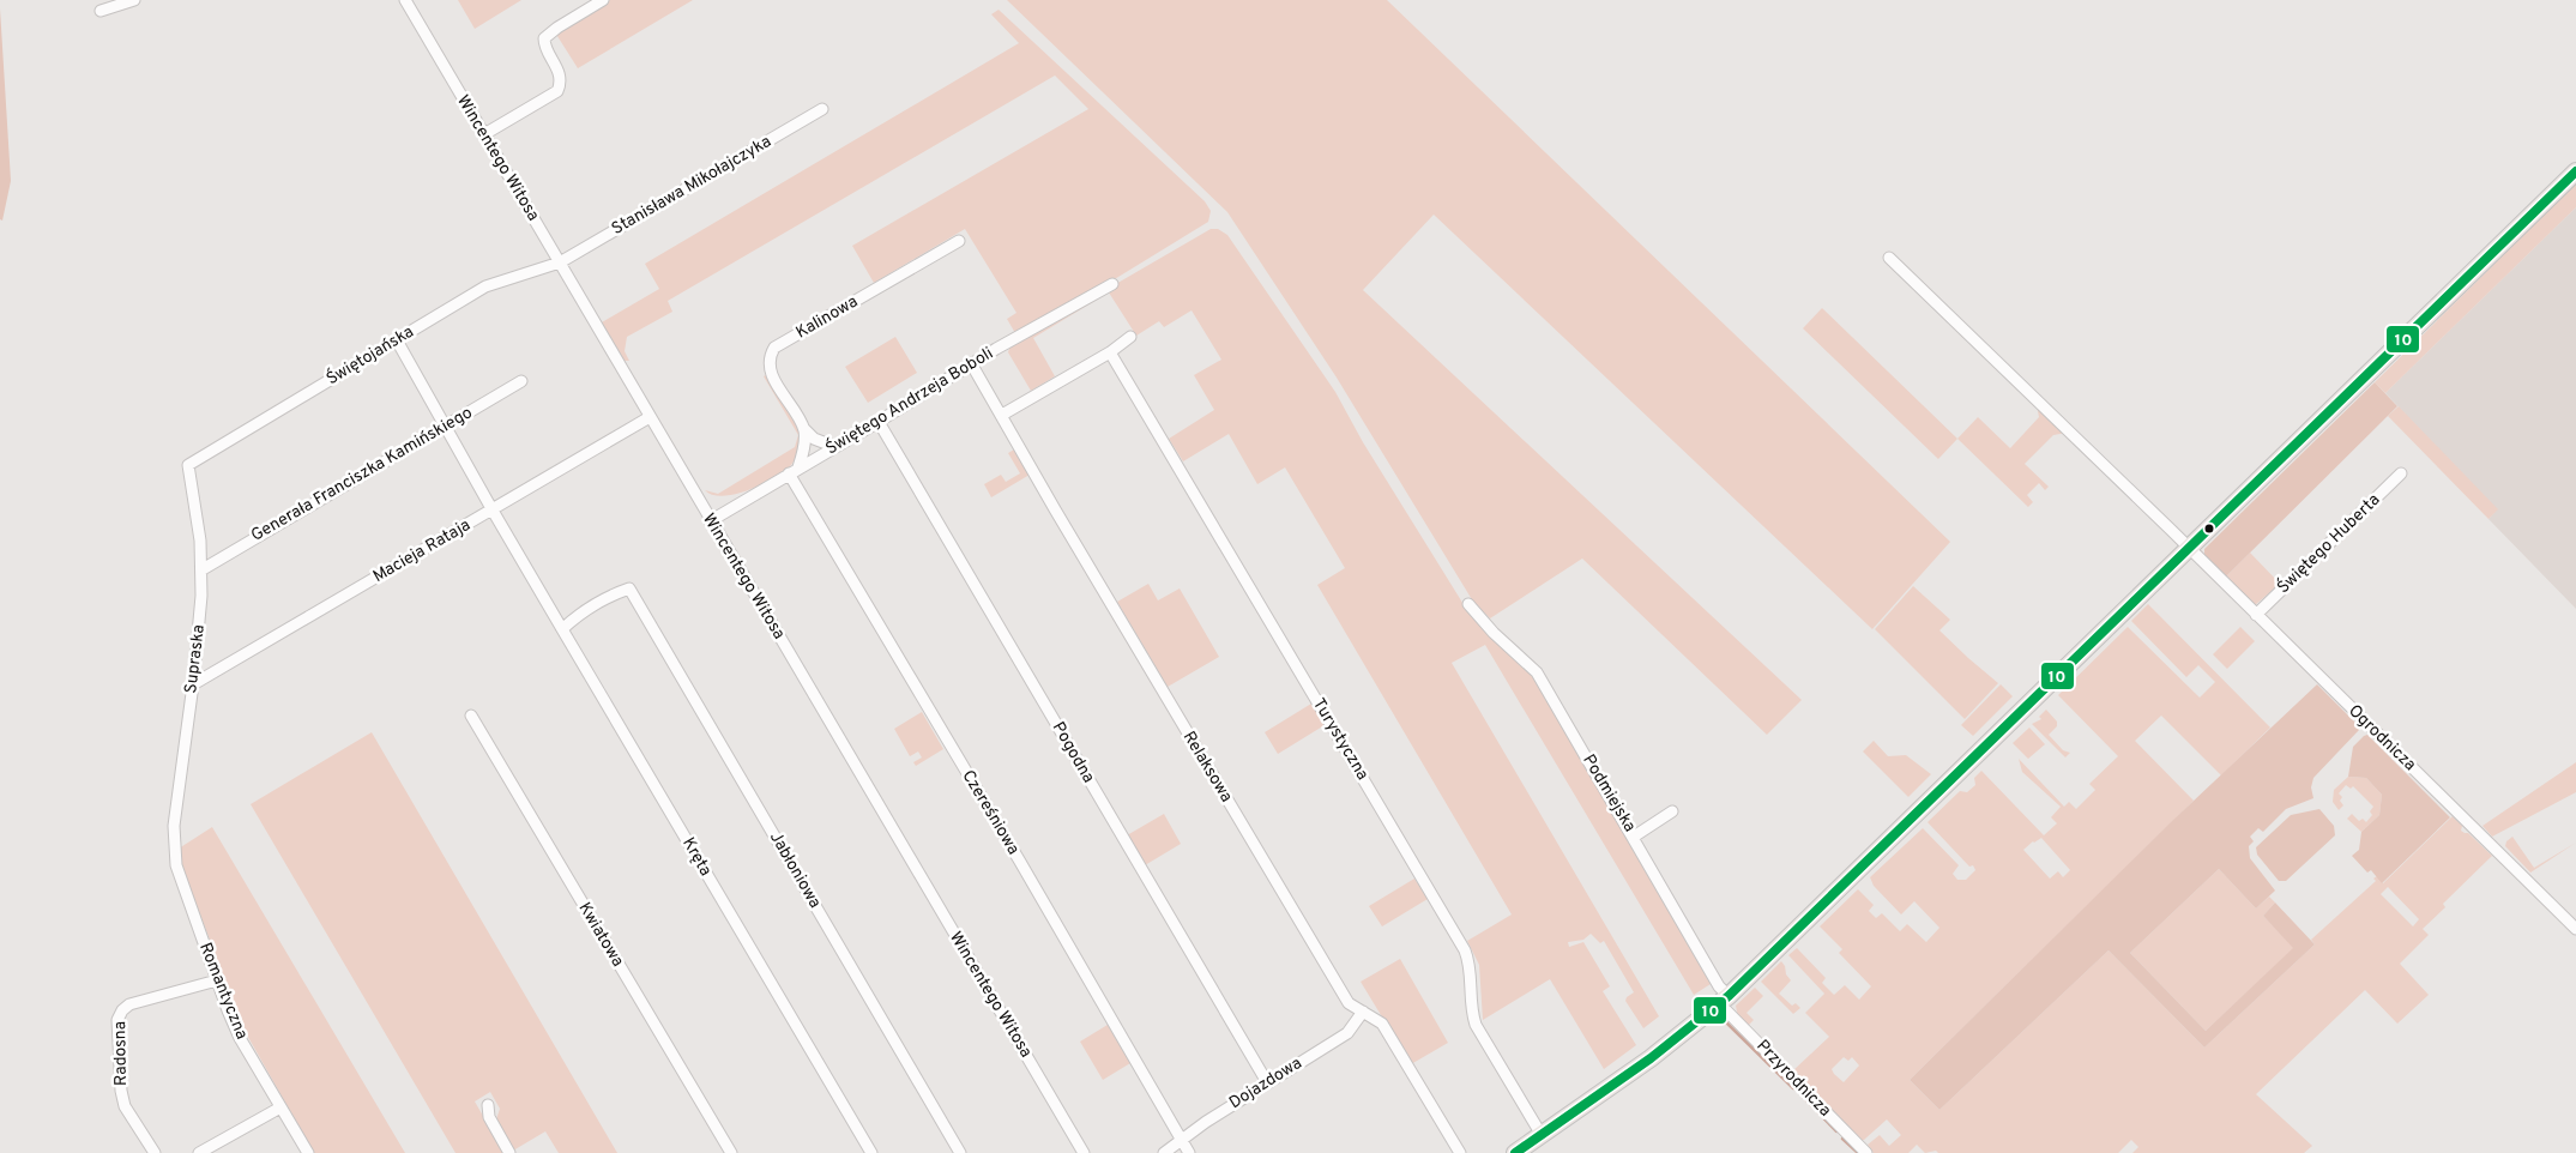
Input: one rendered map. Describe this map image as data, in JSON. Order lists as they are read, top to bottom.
{
  "streets": {
    "street": [
      "Wincentego Witosa",
      "Stanisława Mikołajczyka",
      "Kalinowa",
      "Świętojańska",
      "Świętego Andrzeja Boboli",
      "Generała Franciszka Kamińskiego",
      "Świętego Huberta",
      "Macieja Rataja",
      "Supraska",
      "Ogrodnicza",
      "Turystyczna",
      "Pogodna",
      "Relaksowa",
      "Podmiejska",
      "Czereśniowa",
      "Kręta",
      "Jabłoniowa",
      "Kwiatowa",
      "Romantyczna",
      "Radosna",
      "Przyrodnicza",
      "Dojazdowa"
    ]
  },
  "crossings": [
    ["Wincentego Witosa", "Stanisława Mikołajczyka"],
    ["Wincentego Witosa", "Świętojańska"],
    ["Wincentego Witosa", "Świętego Andrzeja Boboli"],
    ["Wincentego Witosa", "Macieja Rataja"],
    ["Stanisława Mikołajczyka", "Świętojańska"],
    ["Kalinowa", "Świętego Andrzeja Boboli"],
    ["Świętojańska", "Supraska"],
    ["Świętojańska", "Kręta"],
    ["Świętego Andrzeja Boboli", "Pogodna"],
    ["Świętego Andrzeja Boboli", "Relaksowa"],
    ["Świętego Andrzeja Boboli", "Czereśniowa"],
    ["Generała Franciszka Kamińskiego", "Supraska"],
    ["Generała Franciszka Kamińskiego", "Kręta"],
    ["Świętego Huberta", "Ogrodnicza"],
    ["Macieja Rataja", "Supraska"],
    ["Macieja Rataja", "Kręta"],
    ["Supraska", "Romantyczna"],
    ["Pogodna", "Dojazdowa"],
    ["Relaksowa", "Dojazdowa"],
    ["Podmiejska", "Przyrodnicza"],
    ["Czereśniowa", "Dojazdowa"],
    ["Kręta", "Jabłoniowa"],
    ["Romantyczna", "Radosna"]
  ],
  "lines": ["transit line 10"]
}
